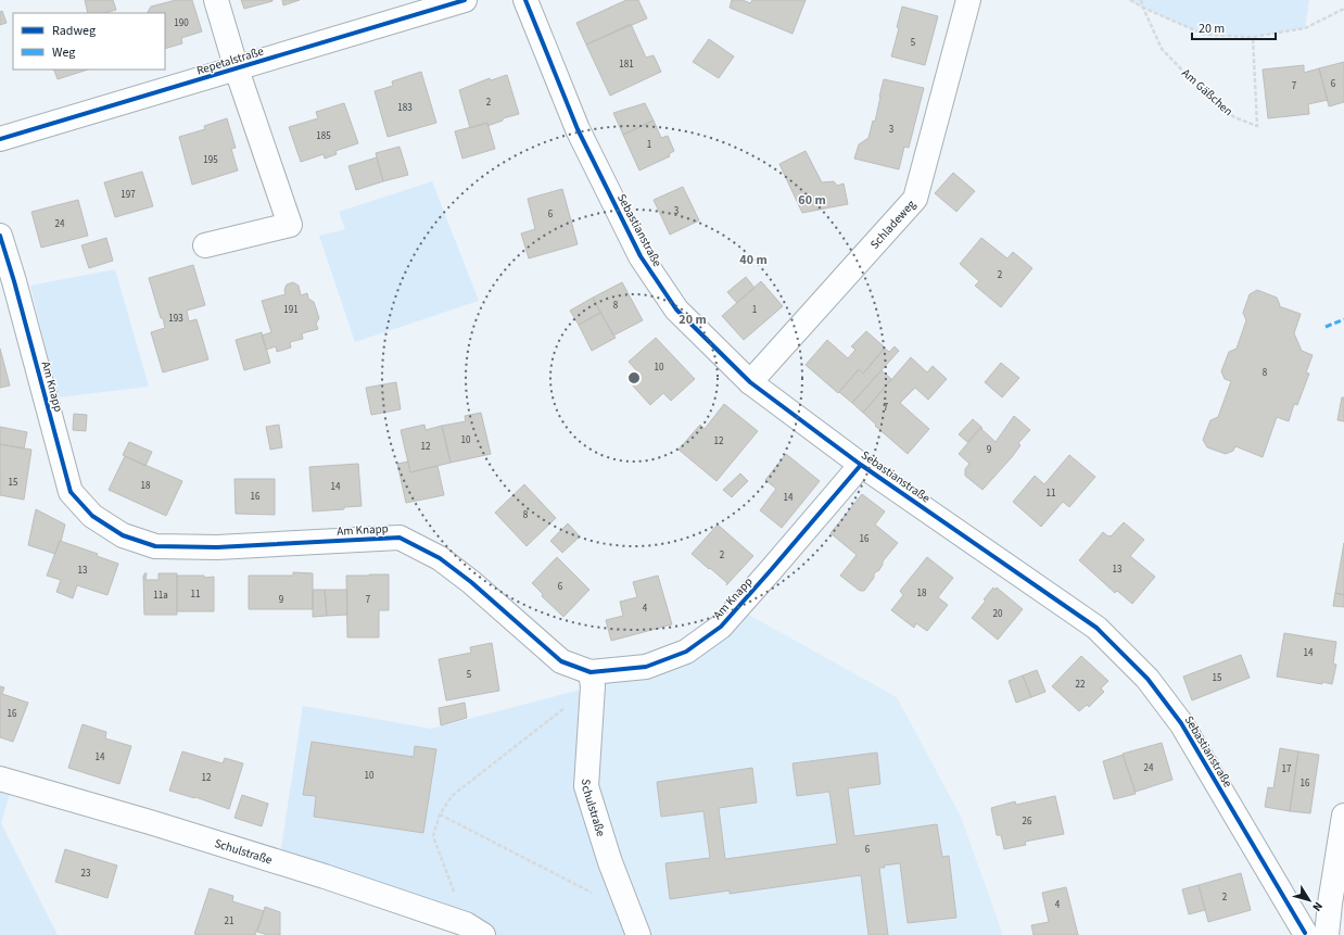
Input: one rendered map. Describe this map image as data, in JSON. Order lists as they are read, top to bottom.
{
  "streets": {
    "street": [
      "Repetalstraße",
      "Schladeweg",
      "Sebastianstraße",
      "Am Knapp",
      "Schulstraße"
    ],
    "path": ["Am Gäßchen"]
  },
  "crossings": [
    ["Schladeweg", "Sebastianstraße"],
    ["Sebastianstraße", "Am Knapp"],
    ["Am Knapp", "Schulstraße"]
  ],
  "house_numbers": [
    "190",
    "5",
    "181",
    "6",
    "7",
    "2",
    "183",
    "3",
    "185",
    "1",
    "195",
    "197",
    "3",
    "6",
    "24",
    "2",
    "8",
    "191",
    "1",
    "193",
    "10",
    "8",
    "7",
    "10",
    "12",
    "12",
    "9",
    "15",
    "18",
    "14",
    "11",
    "16",
    "14",
    "8",
    "16",
    "2",
    "13",
    "13",
    "6",
    "18",
    "11",
    "11a",
    "9",
    "7",
    "4",
    "20",
    "14",
    "5",
    "15",
    "22",
    "16",
    "14",
    "24",
    "17",
    "10",
    "12",
    "16",
    "26",
    "6",
    "23",
    "2",
    "4",
    "21"
  ],
  "legend": ["Radweg", "Weg"],
  "scale_bar": "20 m",
  "north": "bottom right",
  "rings": ["60 m", "40 m", "20 m"]
}
